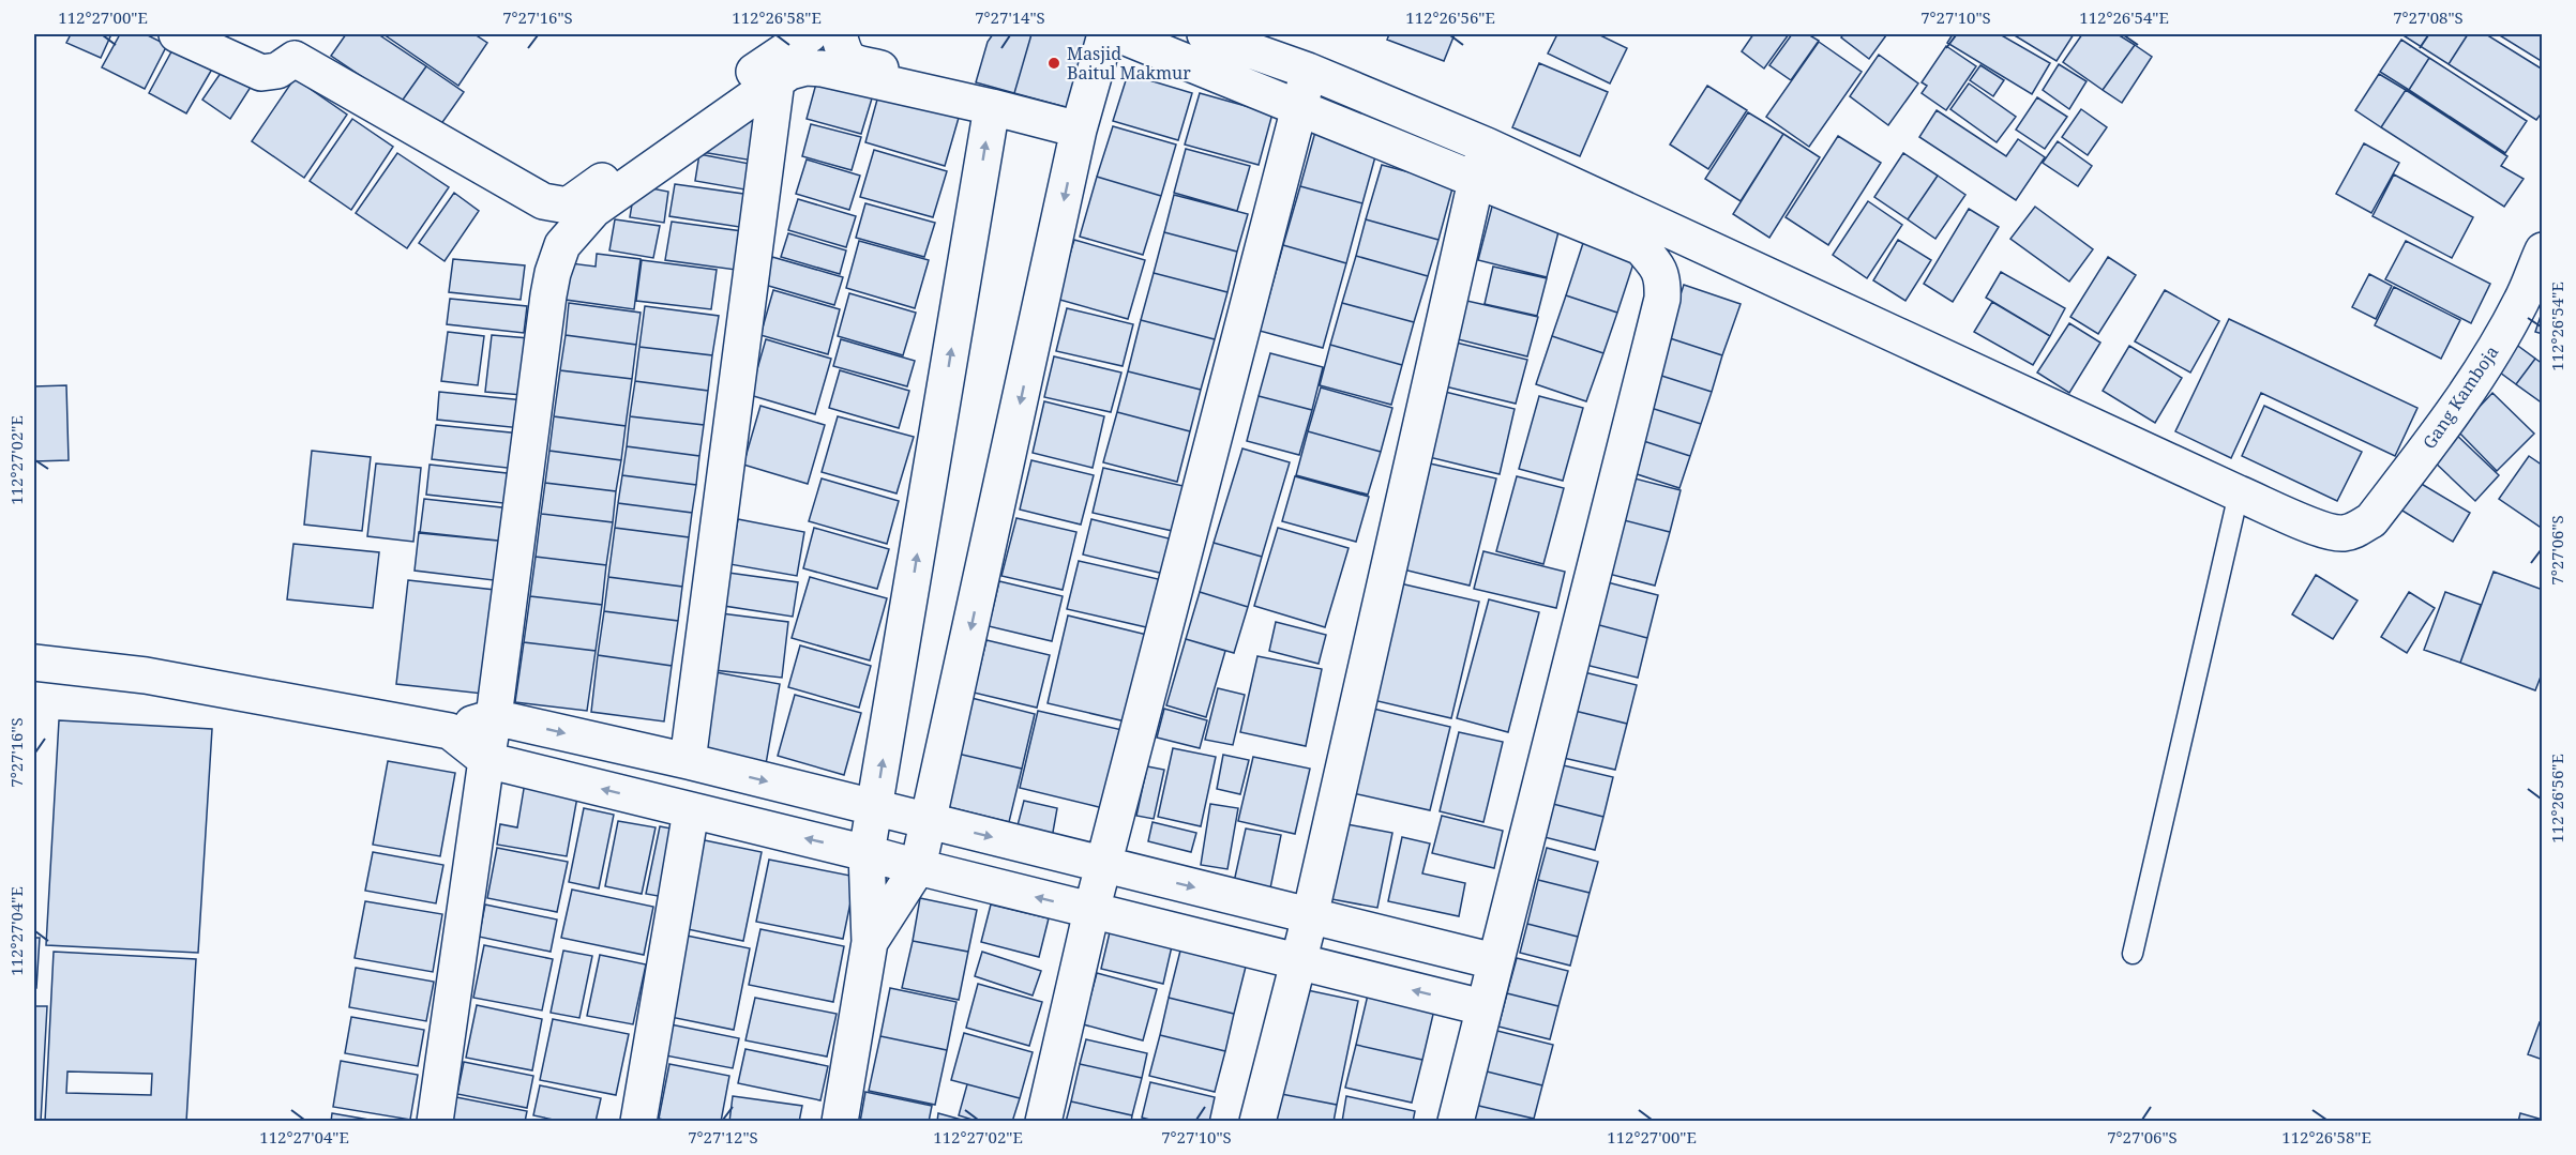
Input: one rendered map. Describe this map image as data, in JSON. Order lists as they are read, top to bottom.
{
  "streets": {
    "street": ["Gang Kamboja"]
  },
  "places": ["Masjid Baitul Makmur"],
  "coordinates": [
    "112°27'00\"E",
    "7°27'16\"S",
    "112°26'58\"E",
    "7°27'14\"S",
    "112°26'56\"E",
    "7°27'10\"S",
    "112°26'54\"E",
    "7°27'08\"S",
    "112°27'02\"E",
    "7°27'06\"S",
    "112°27'04\"E",
    "7°27'12\"S"
  ]
}
